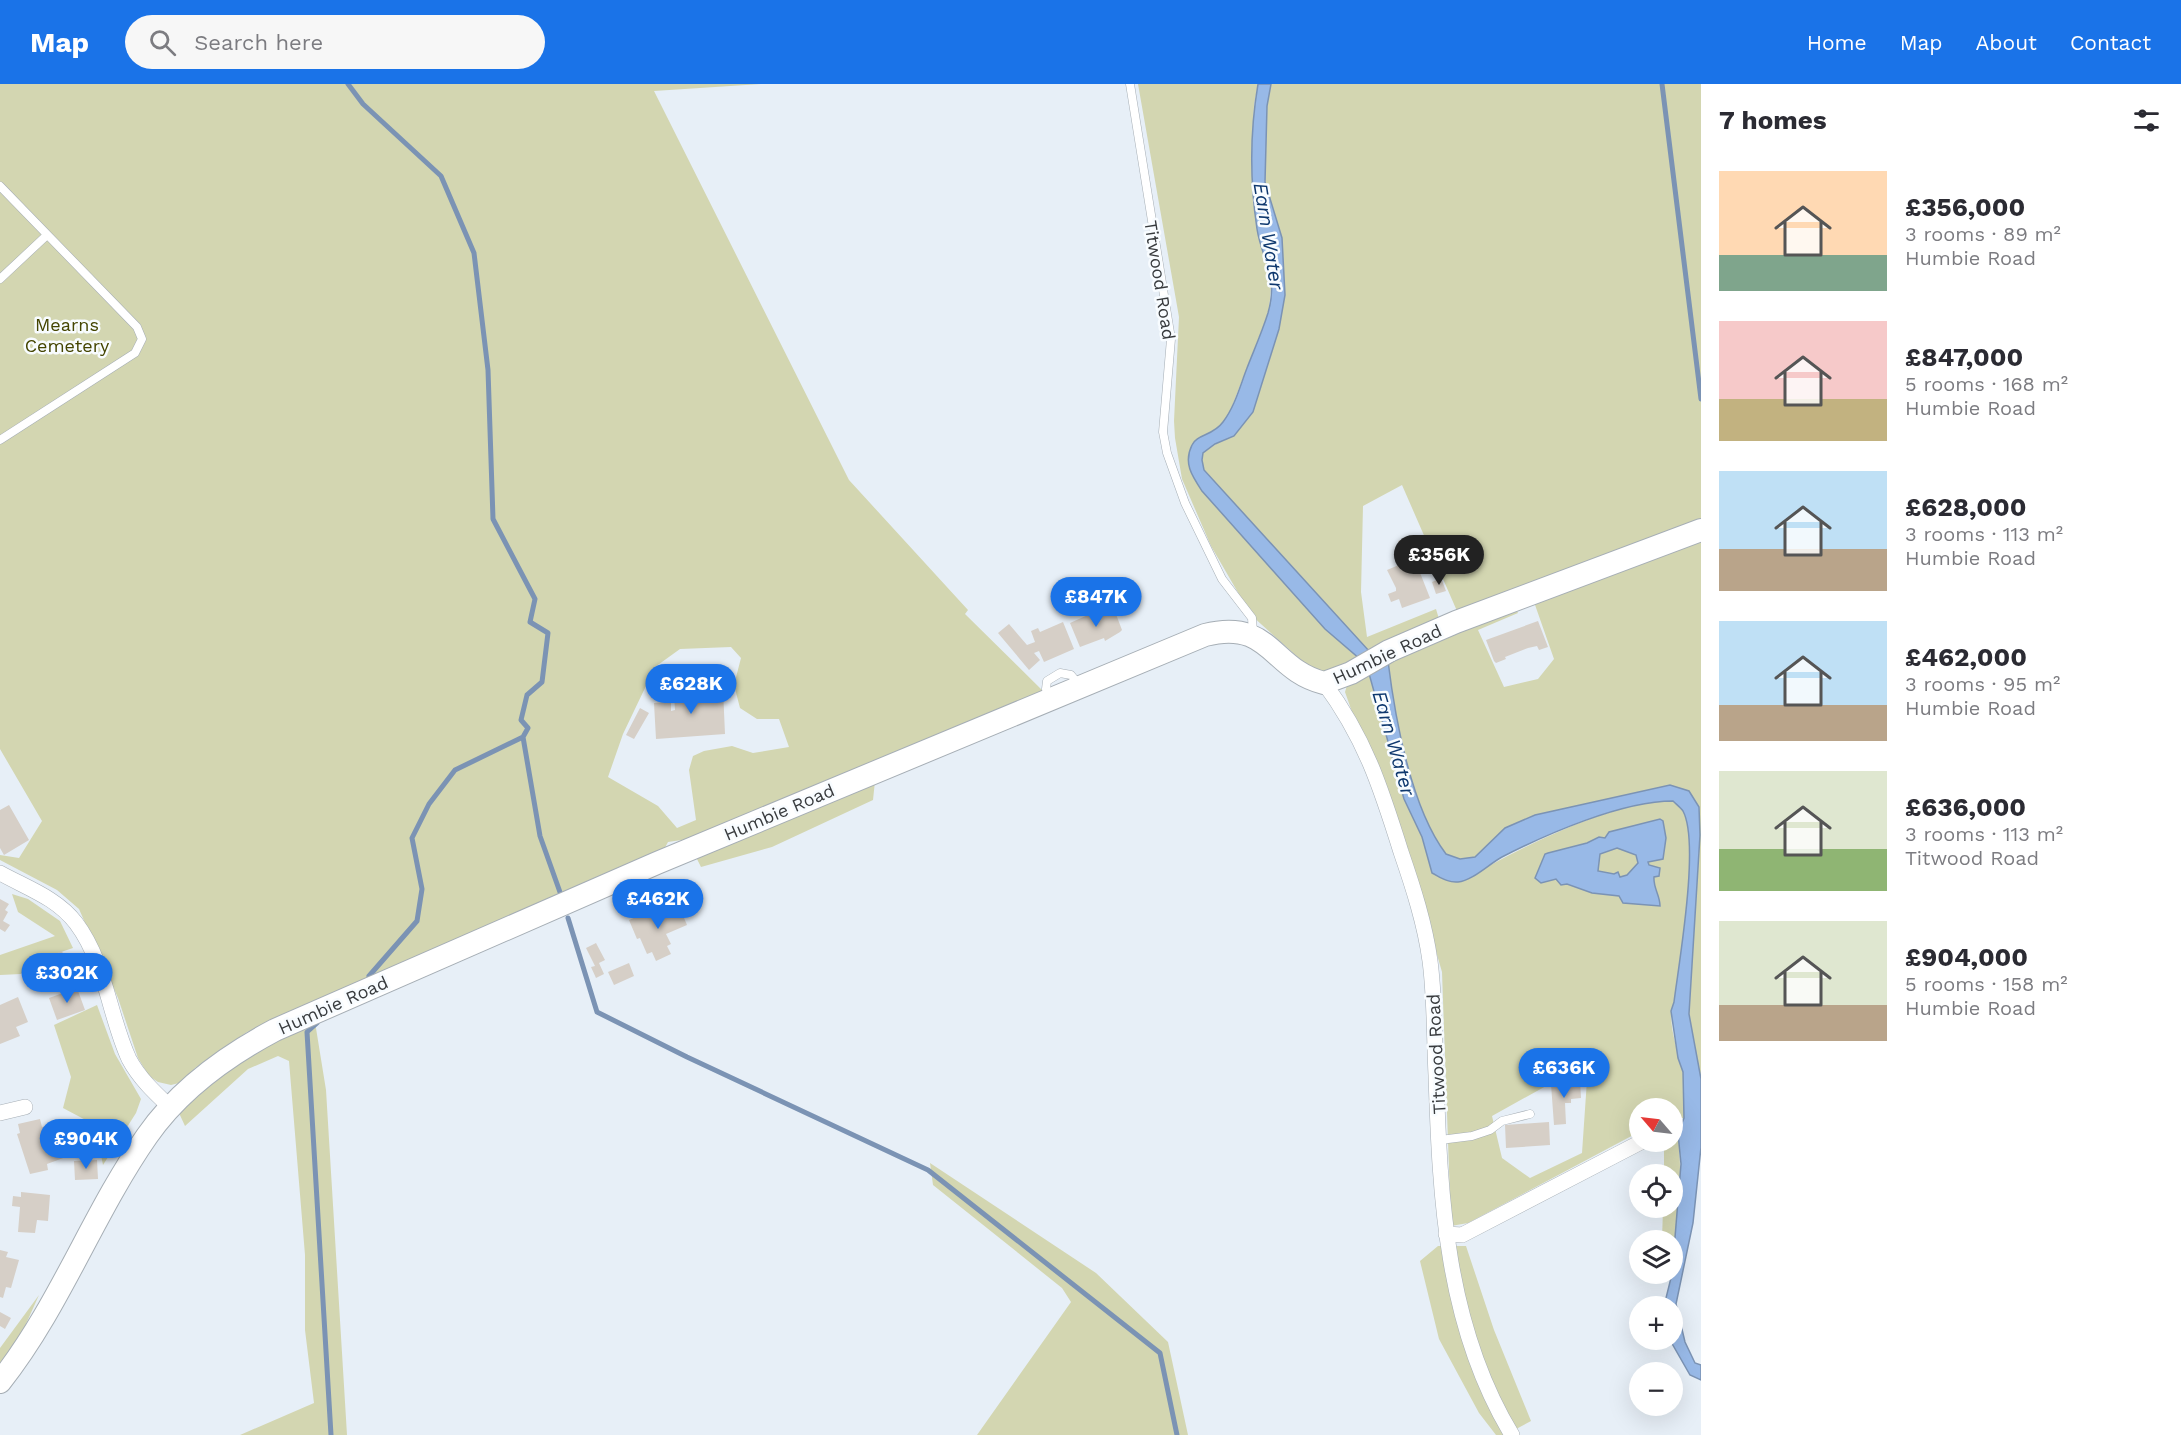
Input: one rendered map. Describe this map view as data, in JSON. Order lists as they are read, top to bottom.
{
  "streets": {
    "street": ["Titwood Road", "Humbie Road"]
  },
  "crossings": [
    ["Titwood Road", "Humbie Road"]
  ],
  "water": ["Earn Water"],
  "parks": ["Mearns Cemetery"],
  "north": "top left",
  "page": {
    "header": "Map",
    "search": "Search here",
    "nav": [
      "Home",
      "Map",
      "About",
      "Contact"
    ],
    "heading": "7 homes",
    "list": [
      {
        "name": "£356,000",
        "note": "3 rooms · 89 m² · Humbie Road"
      },
      {
        "name": "£847,000",
        "note": "5 rooms · 168 m² · Humbie Road"
      },
      {
        "name": "£628,000",
        "note": "3 rooms · 113 m² · Humbie Road"
      },
      {
        "name": "£462,000",
        "note": "3 rooms · 95 m² · Humbie Road"
      },
      {
        "name": "£636,000",
        "note": "3 rooms · 113 m² · Titwood Road"
      },
      {
        "name": "£904,000",
        "note": "5 rooms · 158 m² · Humbie Road"
      }
    ],
    "price": [
      "£356K",
      "£847K",
      "£628K",
      "£462K",
      "£302K",
      "£636K",
      "£904K"
    ],
    "map_buttons": ["+", "−"]
  }
}
